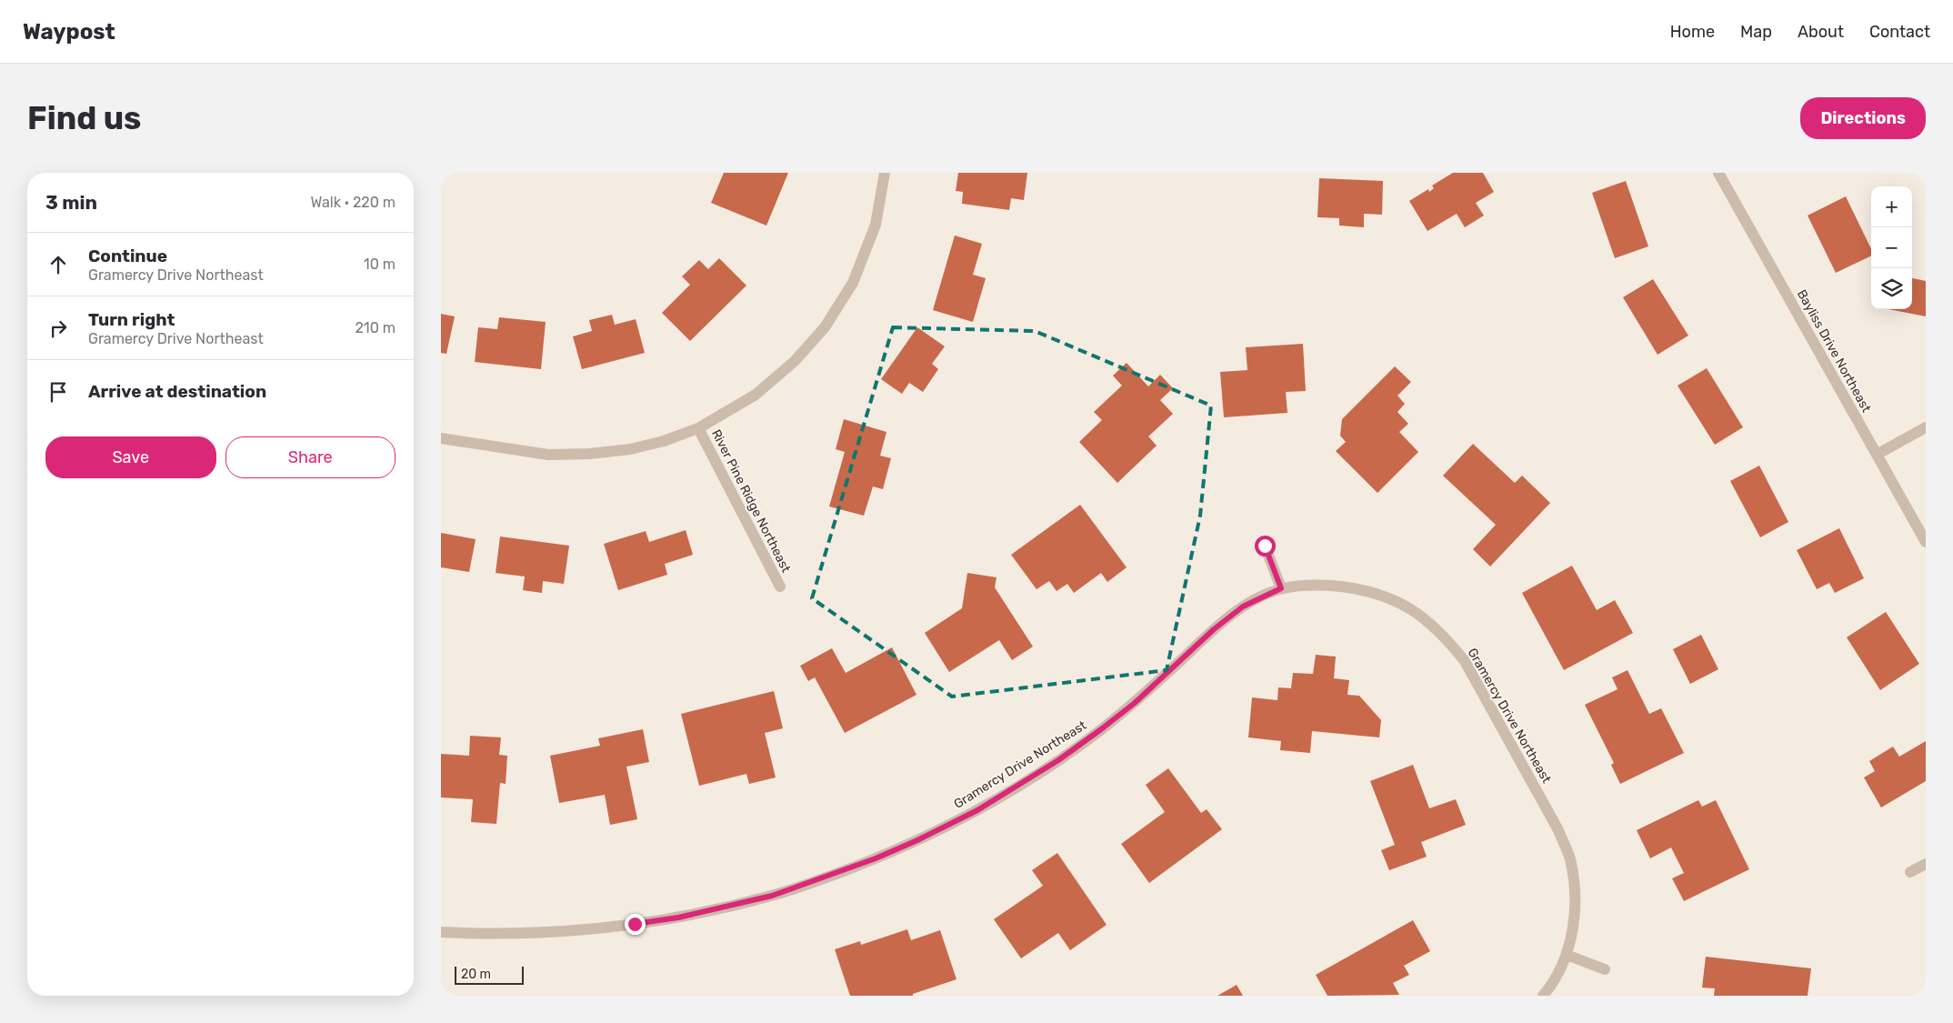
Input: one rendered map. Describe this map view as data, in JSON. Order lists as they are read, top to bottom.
{
  "streets": {
    "street": ["Bayliss Drive Northeast", "River Pine Ridge Northeast", "Gramercy Drive Northeast"]
  },
  "scale_bar": "20 m",
  "page": {
    "header": "Waypost",
    "nav": [
      "Home",
      "Map",
      "About",
      "Contact"
    ],
    "buttons": [
      "Directions",
      ["Save", "Share"]
    ],
    "title": "Find us",
    "heading": ["3 min", "Walk · 220 m"],
    "map_buttons": ["+", "−"],
    "list": [
      ["Continue", "Gramercy Drive Northeast", "10 m"],
      ["Turn right", "Gramercy Drive Northeast", "210 m"],
      "Arrive at destination"
    ],
    "scale": "20 m"
  }
}
